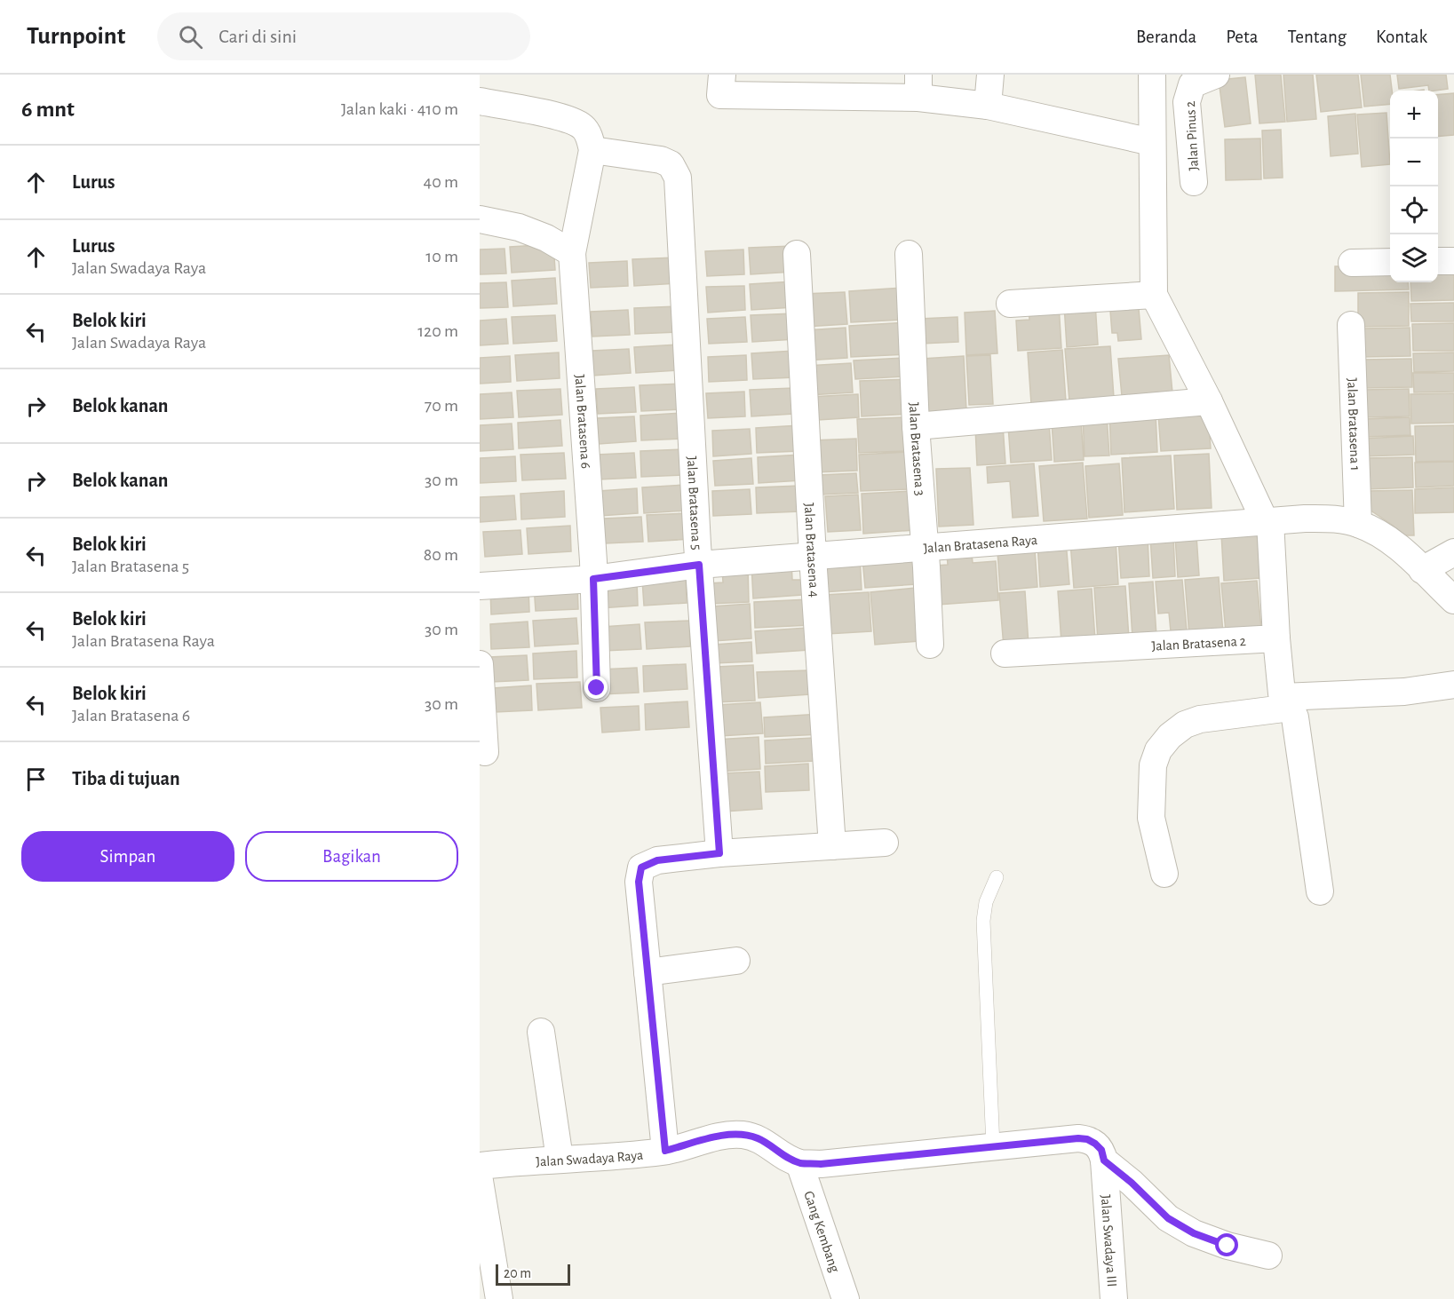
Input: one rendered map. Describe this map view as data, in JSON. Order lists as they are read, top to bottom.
{
  "streets": {
    "street": [
      "Jalan Pinus 2",
      "Jalan Bratasena 6",
      "Jalan Bratasena 1",
      "Jalan Bratasena 3",
      "Jalan Bratasena 5",
      "Jalan Bratasena Raya",
      "Jalan Bratasena 4",
      "Jalan Bratasena 2",
      "Jalan Swadaya Raya",
      "Gang Kembang",
      "Jalan Swadaya III"
    ]
  },
  "crossings": [
    ["Jalan Bratasena 6", "Jalan Bratasena 5"],
    ["Jalan Bratasena 6", "Jalan Bratasena Raya"],
    ["Jalan Bratasena 1", "Jalan Bratasena Raya"],
    ["Jalan Bratasena 3", "Jalan Bratasena Raya"],
    ["Jalan Bratasena 5", "Jalan Bratasena Raya"],
    ["Jalan Bratasena Raya", "Jalan Bratasena 4"],
    ["Jalan Swadaya Raya", "Gang Kembang"],
    ["Jalan Swadaya Raya", "Jalan Swadaya III"]
  ],
  "scale_bar": "20 m",
  "page": {
    "header": "Turnpoint",
    "search": "Cari di sini",
    "nav": [
      "Beranda",
      "Peta",
      "Tentang",
      "Kontak"
    ],
    "heading": ["6 mnt", "Jalan kaki · 410 m"],
    "map_buttons": ["+", "−"],
    "list": [
      ["Lurus", "40 m"],
      ["Lurus", "Jalan Swadaya Raya", "10 m"],
      ["Belok kiri", "Jalan Swadaya Raya", "120 m"],
      ["Belok kanan", "70 m"],
      ["Belok kanan", "30 m"],
      ["Belok kiri", "Jalan Bratasena 5", "80 m"],
      ["Belok kiri", "Jalan Bratasena Raya", "30 m"],
      ["Belok kiri", "Jalan Bratasena 6", "30 m"],
      "Tiba di tujuan"
    ],
    "buttons": ["Simpan", "Bagikan"],
    "scale": "20 m"
  }
}
